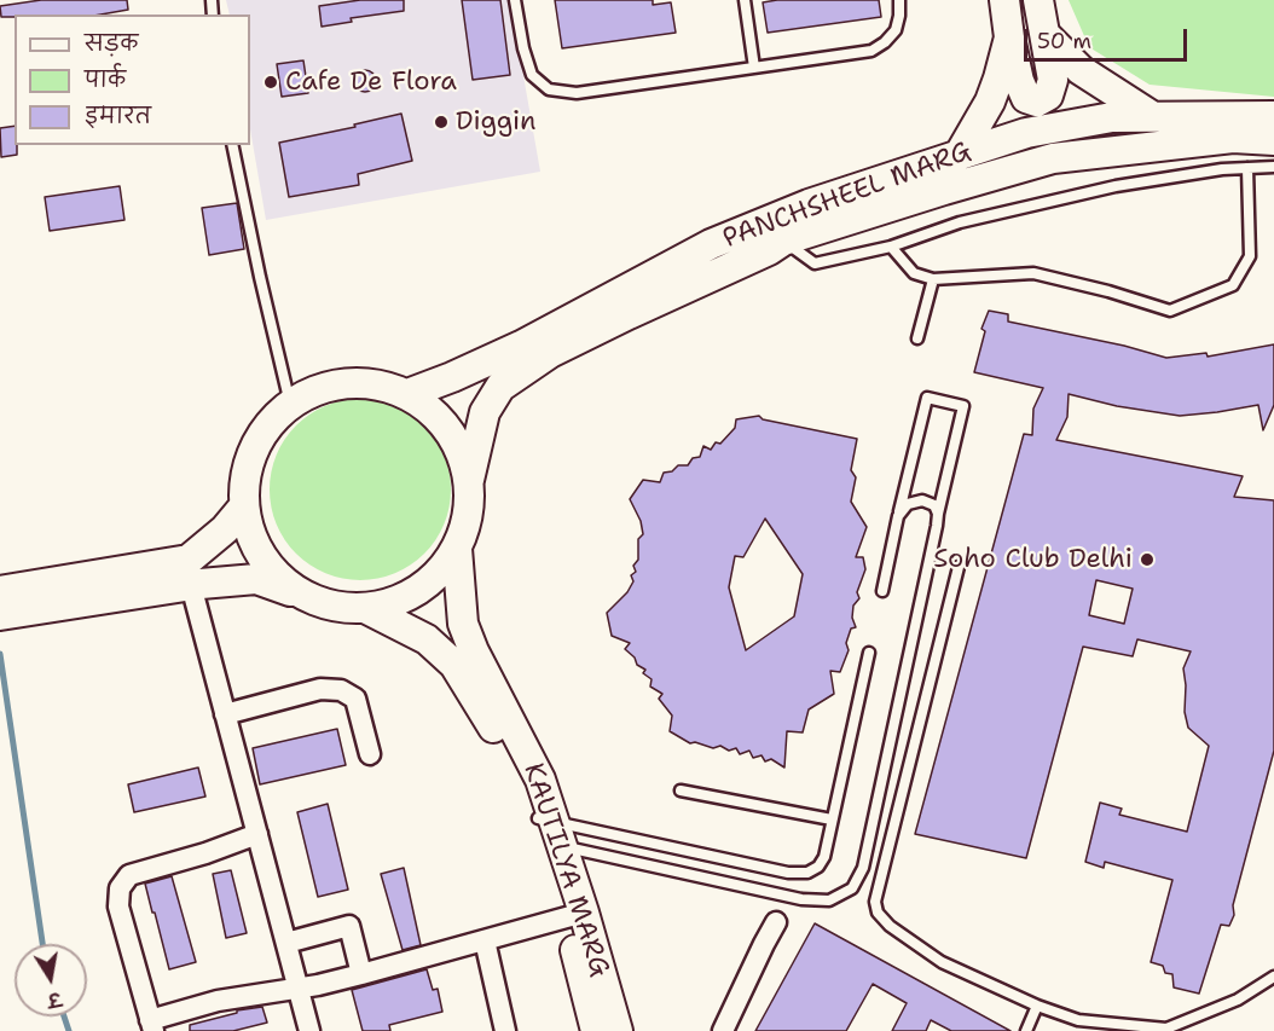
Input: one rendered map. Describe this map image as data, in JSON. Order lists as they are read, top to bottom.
{
  "streets": {
    "main road": ["PANCHSHEEL MARG", "KAUTILYA MARG"]
  },
  "crossings": [
    ["PANCHSHEEL MARG", "KAUTILYA MARG"]
  ],
  "places": ["Cafe De Flora", "Diggin", "Soho Club Delhi"],
  "legend": ["सड़क", "पार्क", "इमारत"],
  "scale_bar": "50 m",
  "north": "bottom"
}
